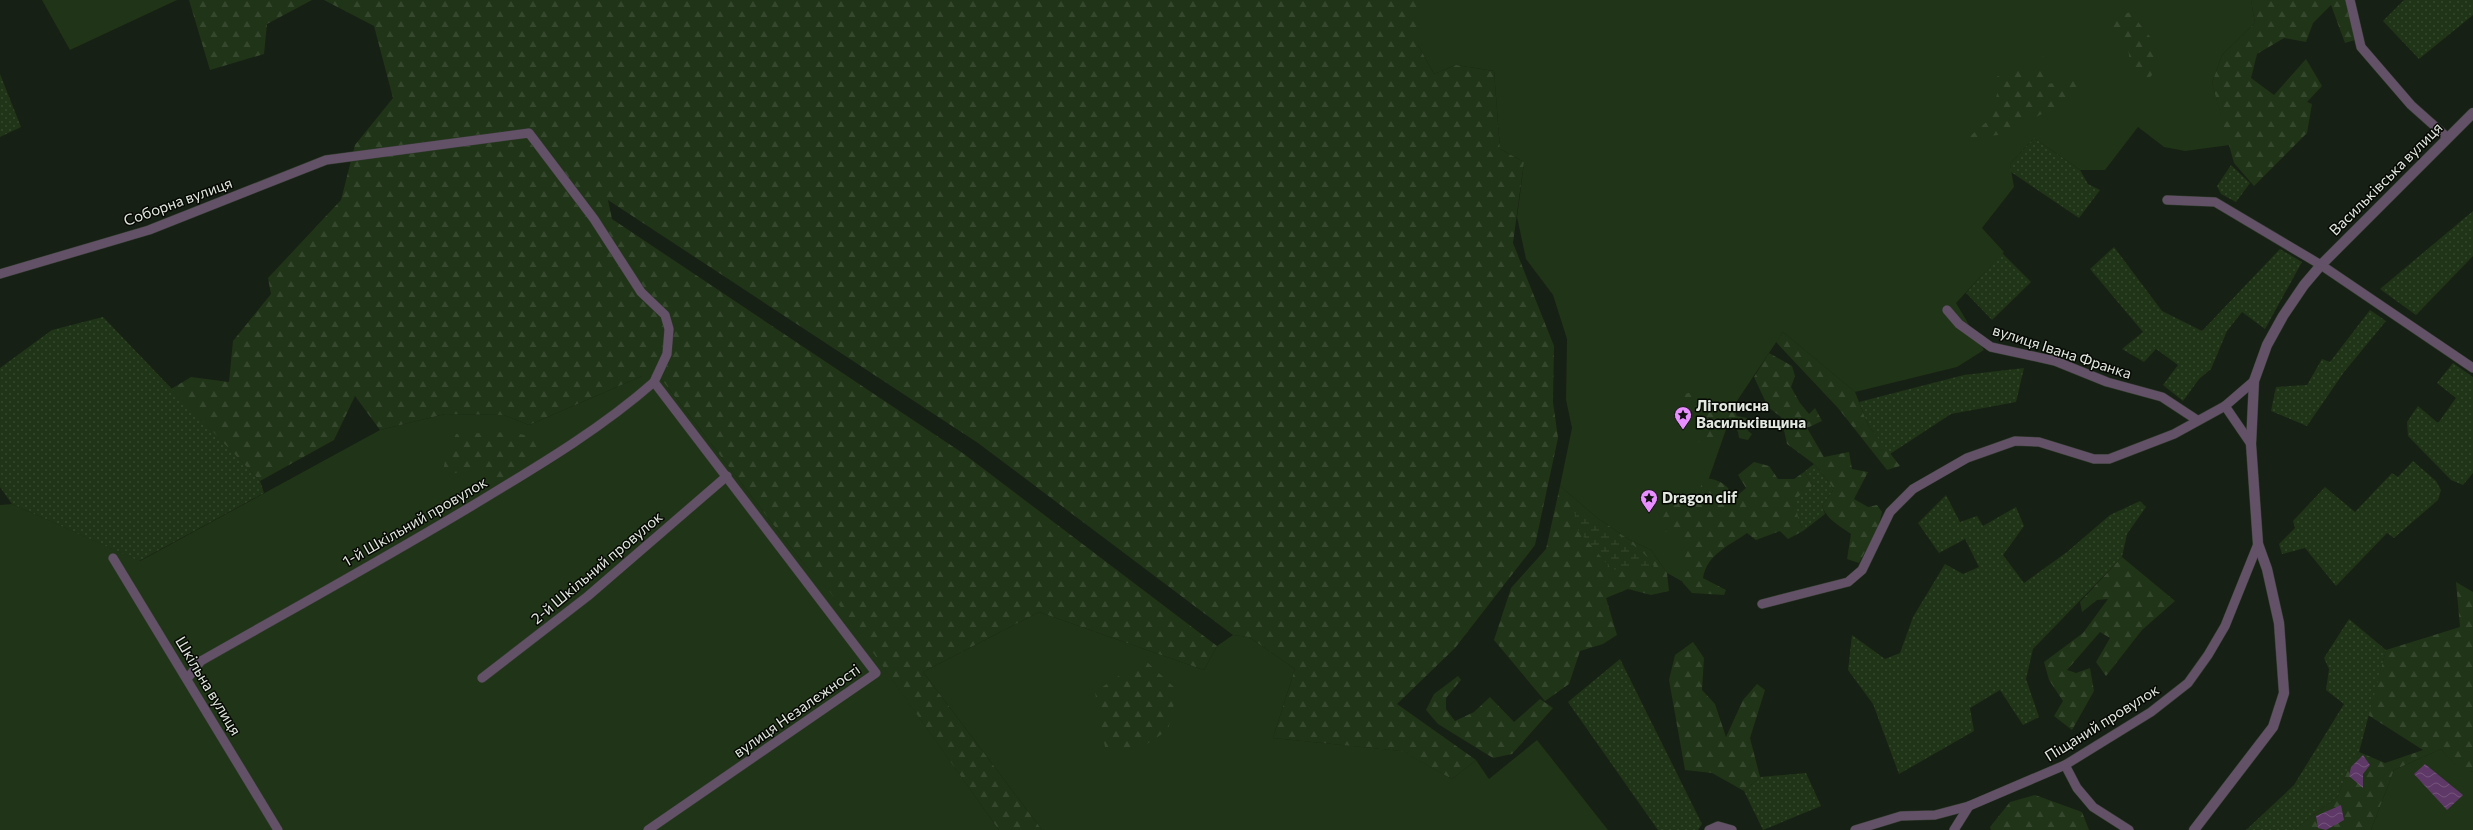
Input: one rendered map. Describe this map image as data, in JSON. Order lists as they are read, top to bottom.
{
  "streets": {
    "street": [
      "Васильківська вулиця",
      "Соборна вулиця",
      "вулиця Івана Франка",
      "1-й Шкільний провулок",
      "2-й Шкільний провулок",
      "Шкільна вулиця",
      "вулиця Незалежності",
      "Піщаний провулок"
    ]
  },
  "crossings": [
    ["Васильківська вулиця", "Піщаний провулок"],
    ["Соборна вулиця", "1-й Шкільний провулок"],
    ["1-й Шкільний провулок", "Шкільна вулиця"],
    ["2-й Шкільний провулок", "вулиця Незалежності"]
  ],
  "places": {
    "place": ["Літописна Васильківщина", "Dragon clif"]
  }
}
